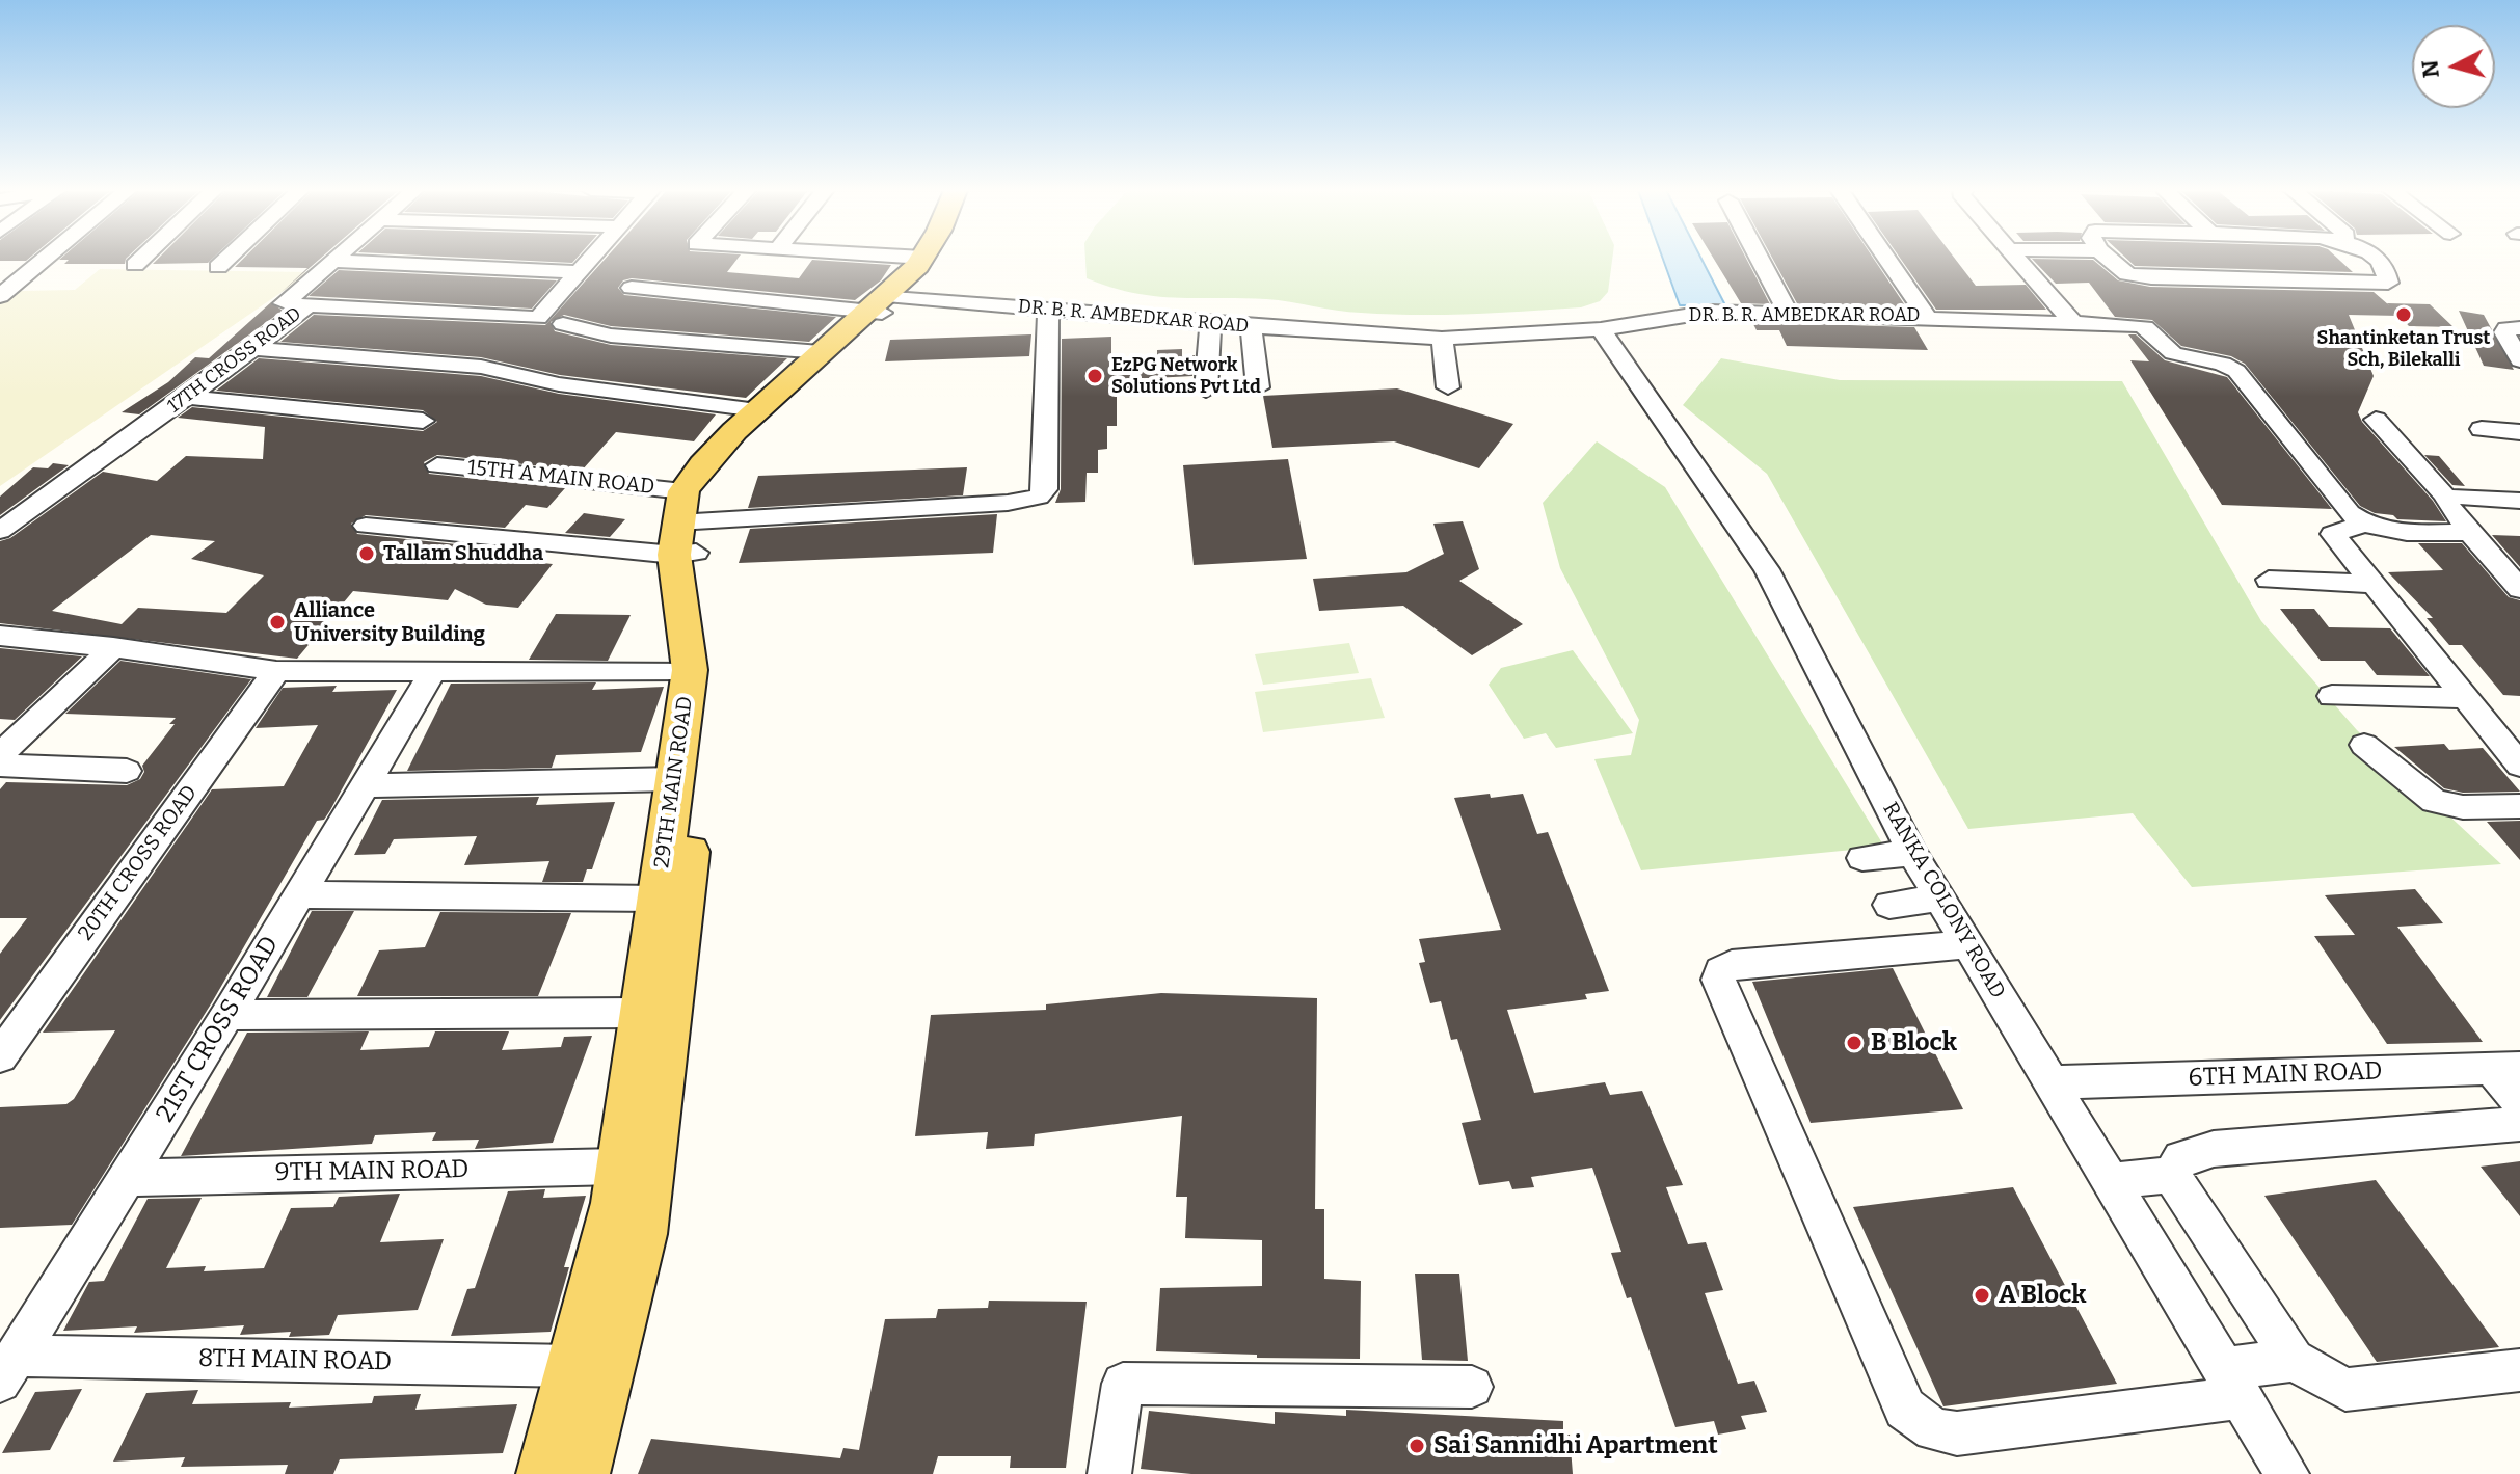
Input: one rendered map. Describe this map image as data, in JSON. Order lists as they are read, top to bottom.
{
  "streets": {
    "main road": ["29TH MAIN ROAD"],
    "street": [
      "DR. B. R. AMBEDKAR ROAD",
      "17TH CROSS ROAD",
      "15TH A MAIN ROAD",
      "20TH CROSS ROAD",
      "RANKA COLONY ROAD",
      "21ST CROSS ROAD",
      "6TH MAIN ROAD",
      "9TH MAIN ROAD",
      "8TH MAIN ROAD"
    ]
  },
  "crossings": [
    ["DR. B. R. AMBEDKAR ROAD", "29TH MAIN ROAD"],
    ["DR. B. R. AMBEDKAR ROAD", "RANKA COLONY ROAD"],
    ["15TH A MAIN ROAD", "29TH MAIN ROAD"],
    ["29TH MAIN ROAD", "9TH MAIN ROAD"],
    ["29TH MAIN ROAD", "8TH MAIN ROAD"],
    ["RANKA COLONY ROAD", "6TH MAIN ROAD"],
    ["21ST CROSS ROAD", "9TH MAIN ROAD"],
    ["21ST CROSS ROAD", "8TH MAIN ROAD"]
  ],
  "places": [
    "Shantinketan Trust Sch, Bilekalli",
    "EzPG Network Solutions Pvt Ltd",
    "Tallam Shuddha",
    "Alliance University Building",
    "B Block",
    "A Block",
    "Sai Sannidhi Apartment"
  ],
  "north": "left"
}
